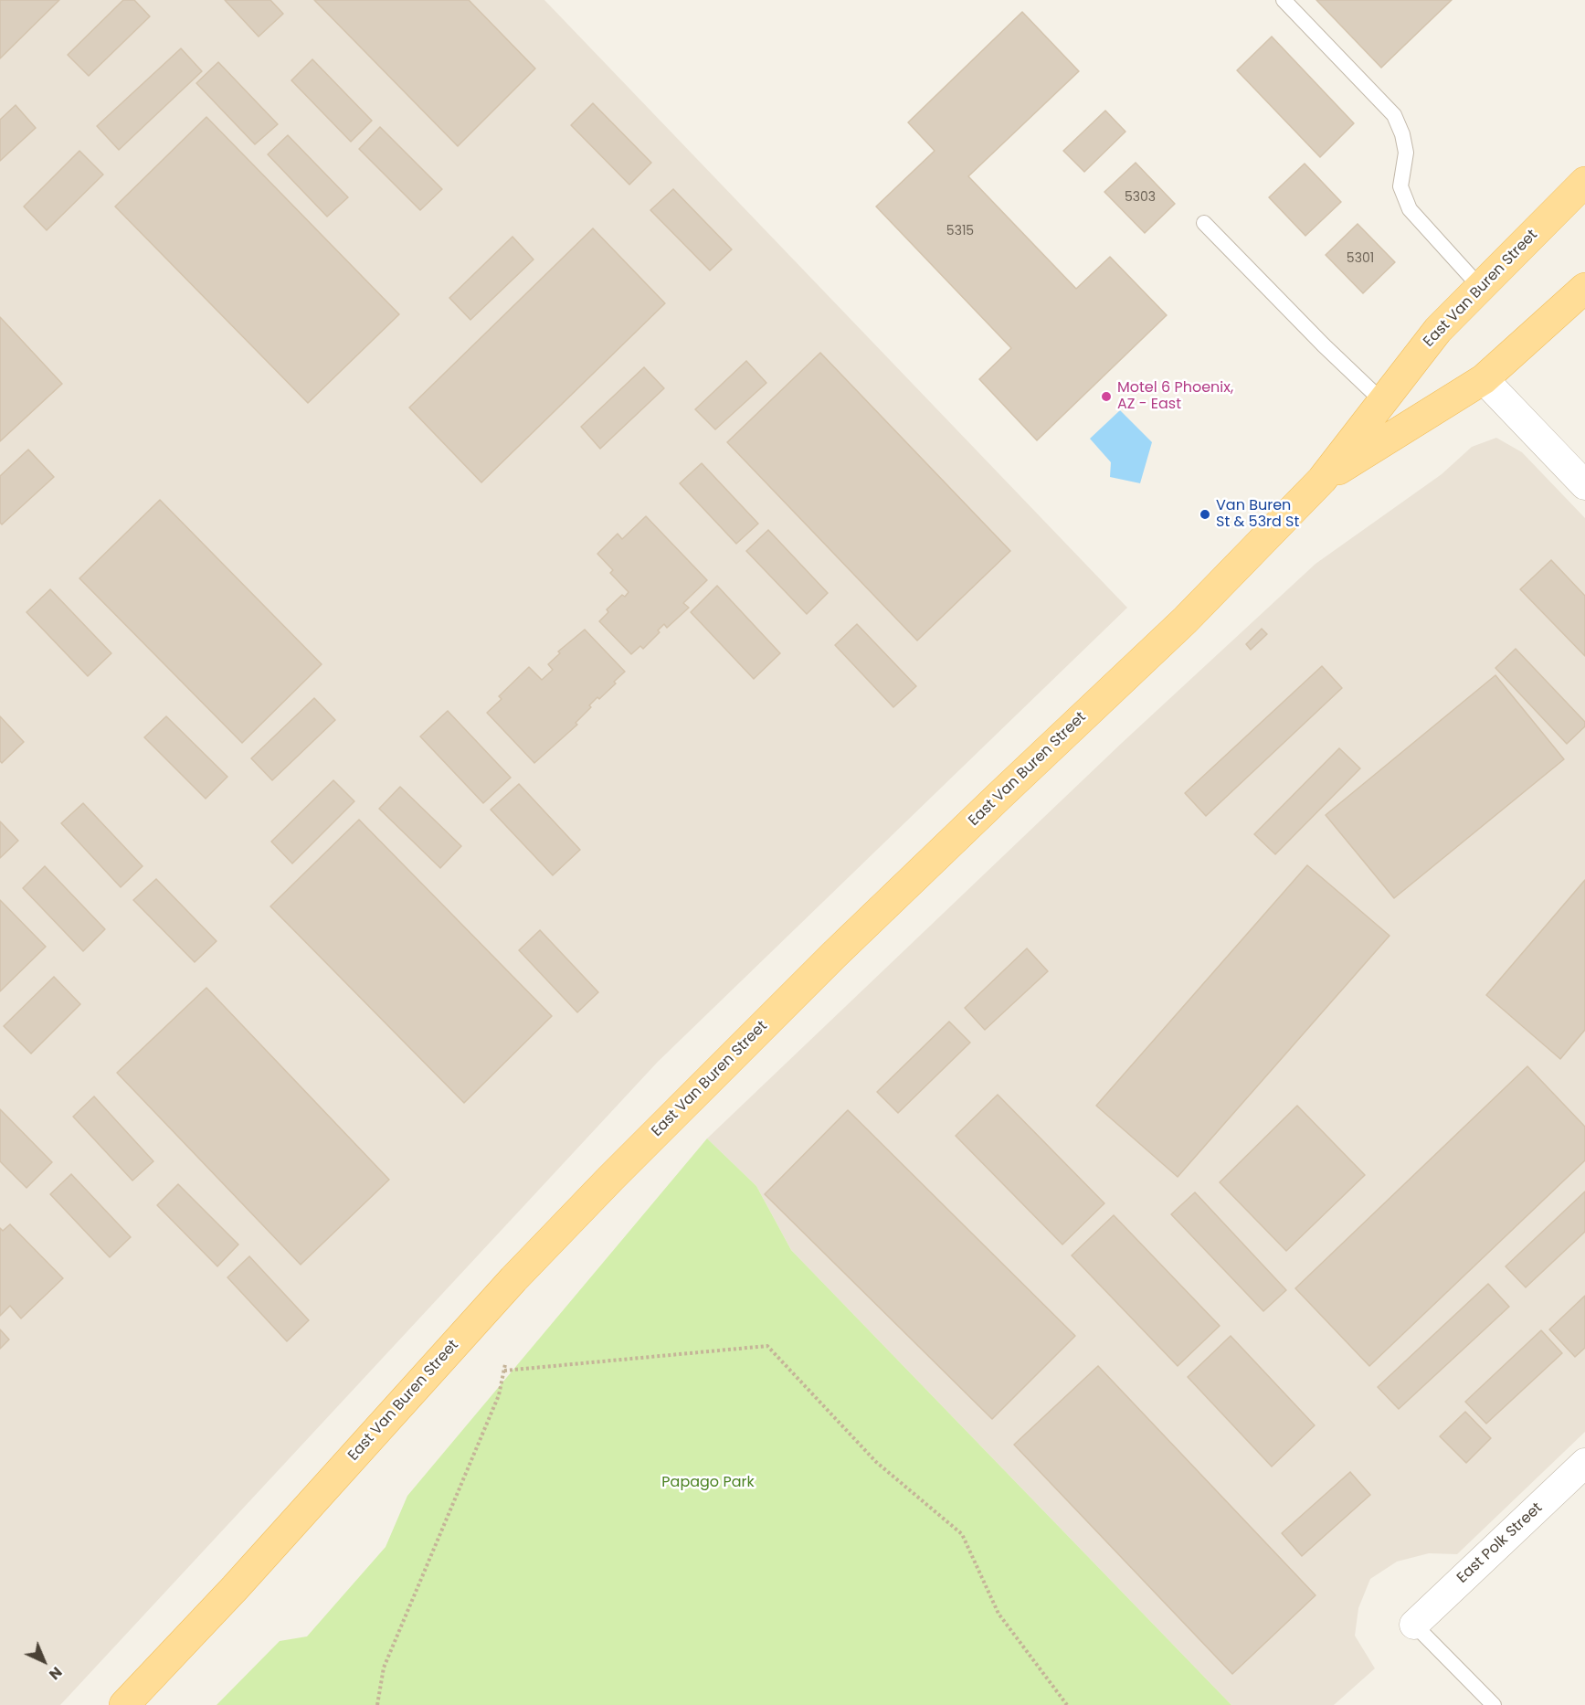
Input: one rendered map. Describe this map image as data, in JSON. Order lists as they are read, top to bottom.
{
  "streets": {
    "main road": ["East Van Buren Street"],
    "street": ["East Polk Street"]
  },
  "parks": ["Papago Park"],
  "places": ["Motel 6 Phoenix, AZ - East", "Van Buren St & 53rd St"],
  "house_numbers": ["5303", "5315", "5301"],
  "north": "bottom right"
}
